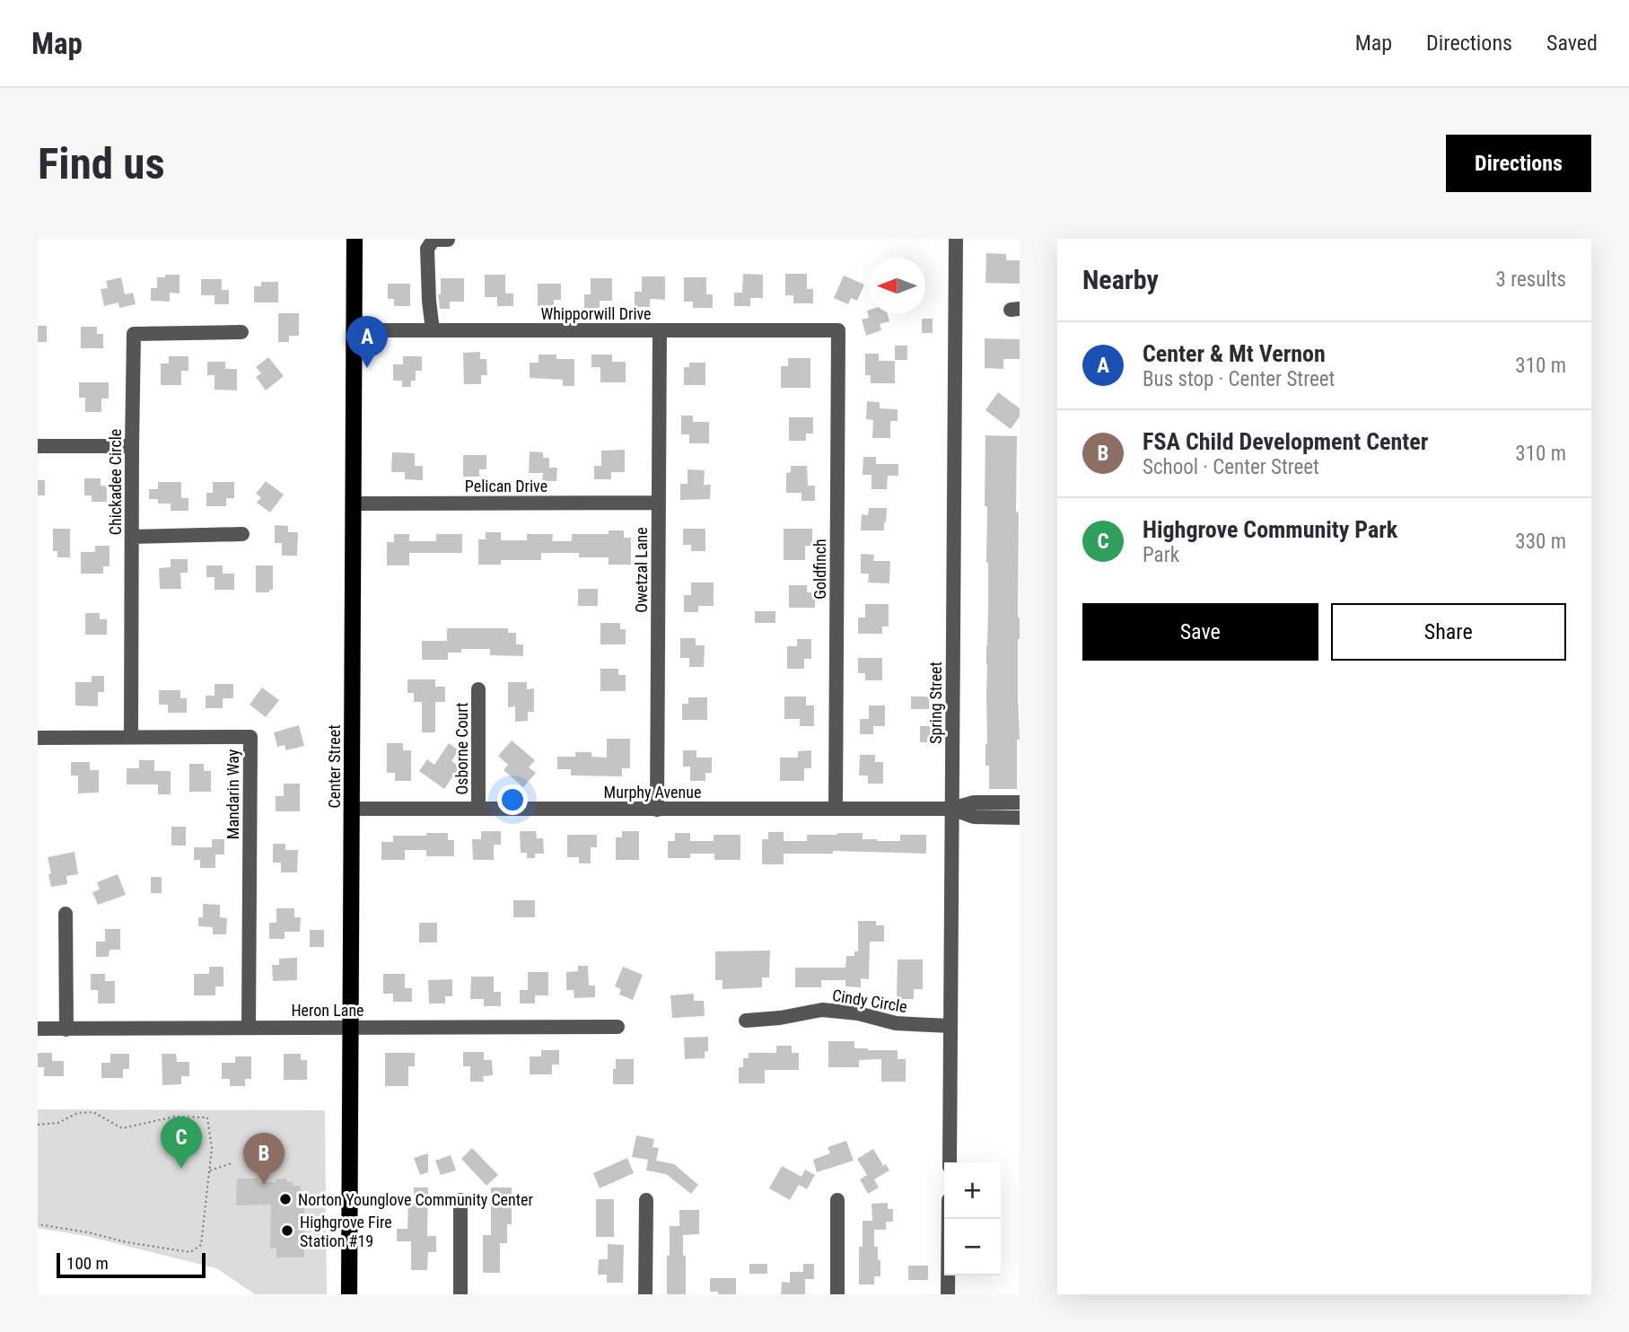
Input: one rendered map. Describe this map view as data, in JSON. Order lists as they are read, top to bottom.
{
  "streets": {
    "main road": ["Center Street"],
    "street": [
      "Whipporwill Drive",
      "Chickadee Circle",
      "Pelican Drive",
      "Goldfinch",
      "Owetzal Lane",
      "Spring Street",
      "Osborne Court",
      "Murphy Avenue",
      "Mandarin Way",
      "Cindy Circle",
      "Heron Lane"
    ]
  },
  "crossings": [
    ["Whipporwill Drive", "Goldfinch"],
    ["Whipporwill Drive", "Owetzal Lane"],
    ["Whipporwill Drive", "Center Street"],
    ["Chickadee Circle", "Mandarin Way"],
    ["Pelican Drive", "Owetzal Lane"],
    ["Pelican Drive", "Center Street"],
    ["Goldfinch", "Murphy Avenue"],
    ["Owetzal Lane", "Murphy Avenue"],
    ["Spring Street", "Murphy Avenue"],
    ["Spring Street", "Cindy Circle"],
    ["Osborne Court", "Murphy Avenue"],
    ["Center Street", "Murphy Avenue"],
    ["Center Street", "Heron Lane"],
    ["Mandarin Way", "Heron Lane"]
  ],
  "places": ["Norton Younglove Community Center", "Highgrove Fire Station #19"],
  "scale_bar": "100 m",
  "north": "left",
  "page": {
    "header": "Map",
    "nav": ["Map", "Directions", "Saved"],
    "buttons": [
      "Directions",
      ["Save", "Share"]
    ],
    "title": "Find us",
    "heading": ["Nearby", "3 results"],
    "pins": ["A", "C", "B"],
    "list": [
      {
        "mark": "A",
        "name": "Center & Mt Vernon",
        "note": "Bus stop · Center Street",
        "value": "310 m"
      },
      {
        "mark": "B",
        "name": "FSA Child Development Center",
        "note": "School · Center Street",
        "value": "310 m"
      },
      {
        "mark": "C",
        "name": "Highgrove Community Park",
        "note": "Park",
        "value": "330 m"
      }
    ],
    "map_buttons": ["+", "−"],
    "scale": "100 m"
  }
}
